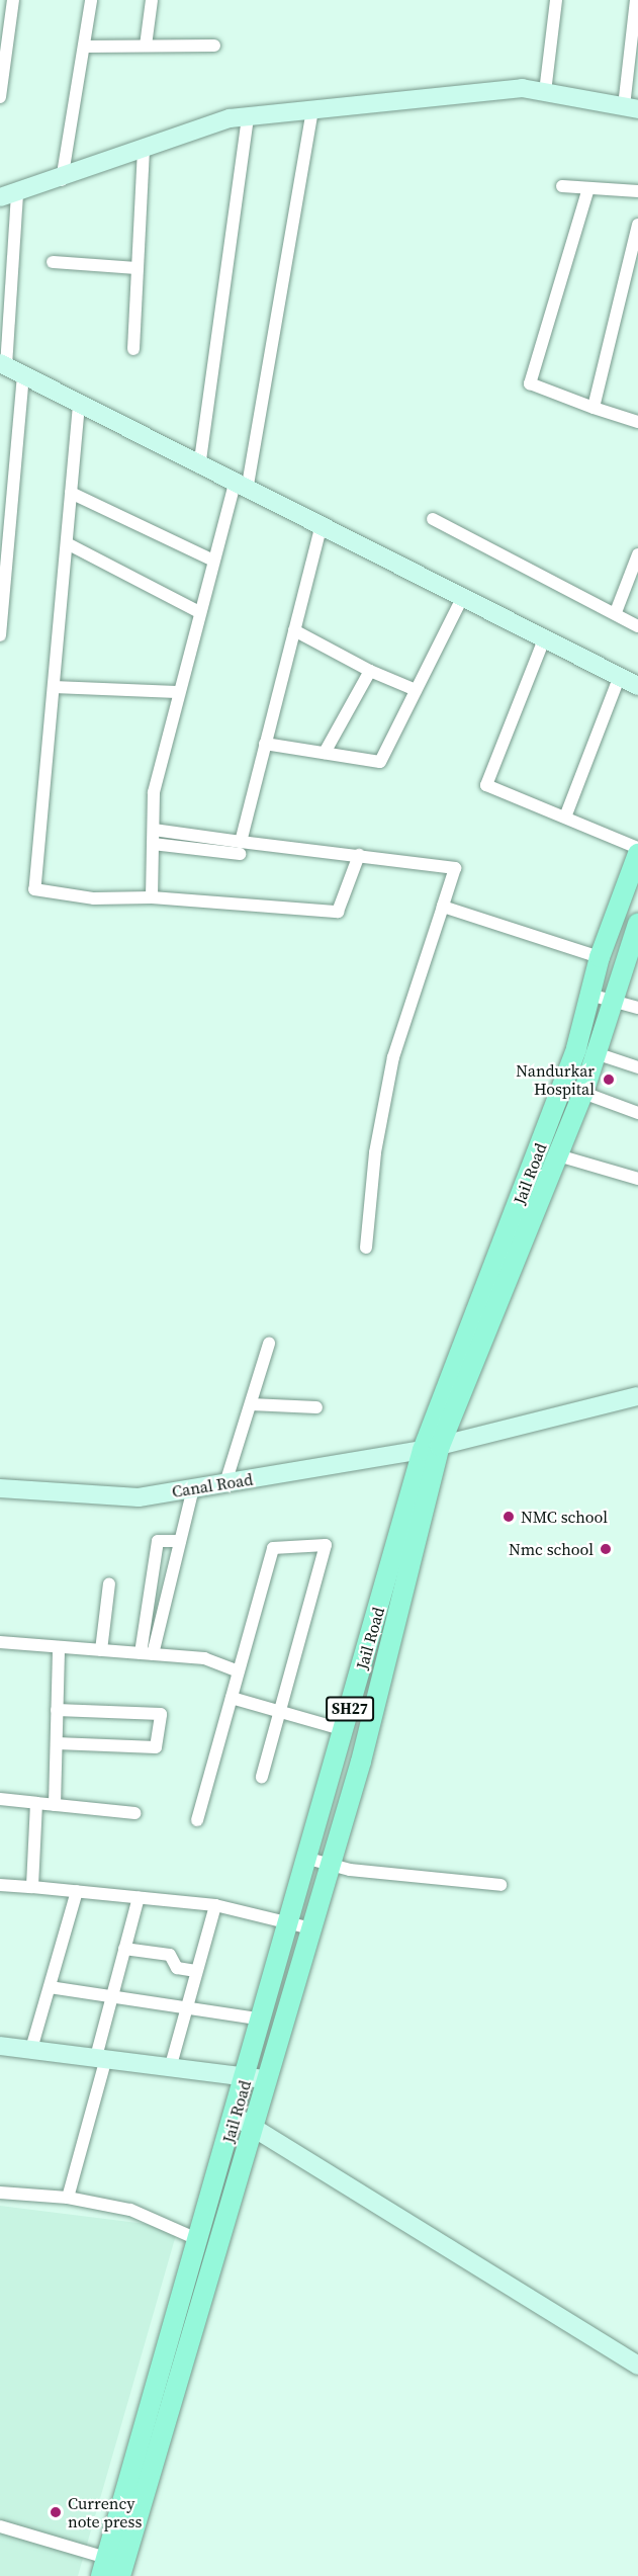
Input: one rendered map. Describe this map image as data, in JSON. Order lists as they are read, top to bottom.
{
  "streets": {
    "main road": ["Jail Road", "SH27"],
    "street": ["Canal Road"]
  },
  "crossings": [
    ["Jail Road", "Canal Road"]
  ],
  "places": [
    "Nandurkar Hospital",
    "NMC school",
    "Nmc school",
    "Currency note press"
  ]
}
